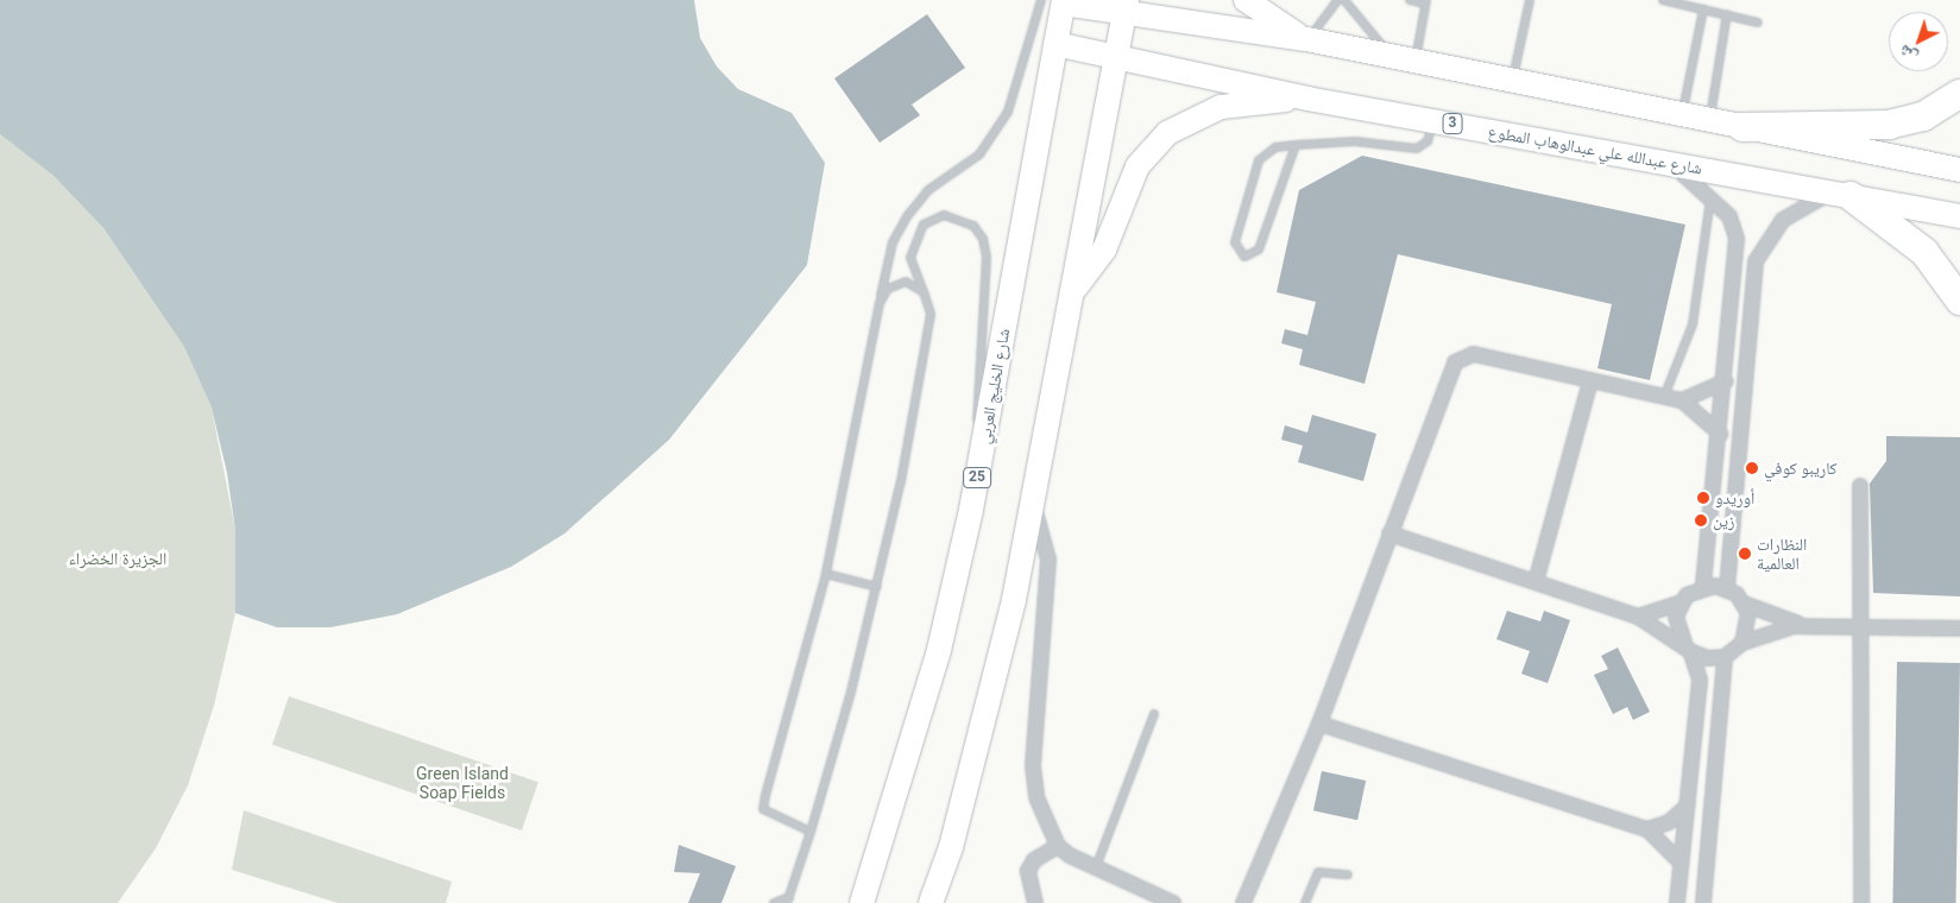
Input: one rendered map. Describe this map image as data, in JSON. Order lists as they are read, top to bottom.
{
  "streets": {
    "main road": [
      "3",
      "شارع عبدالله علي عبدالوهاب المطوع",
      "شارع الخليج العربي",
      "25"
    ]
  },
  "crossings": [
    ["شارع عبدالله علي عبدالوهاب المطوع", "شارع الخليج العربي"]
  ],
  "parks": ["الجزيرة الخضراء", "Green Island Soap Fields"],
  "places": [
    "كاريبو كوفي",
    "أوريدو",
    "زين",
    "النظارات العالمية"
  ],
  "north": "bottom left"
}
